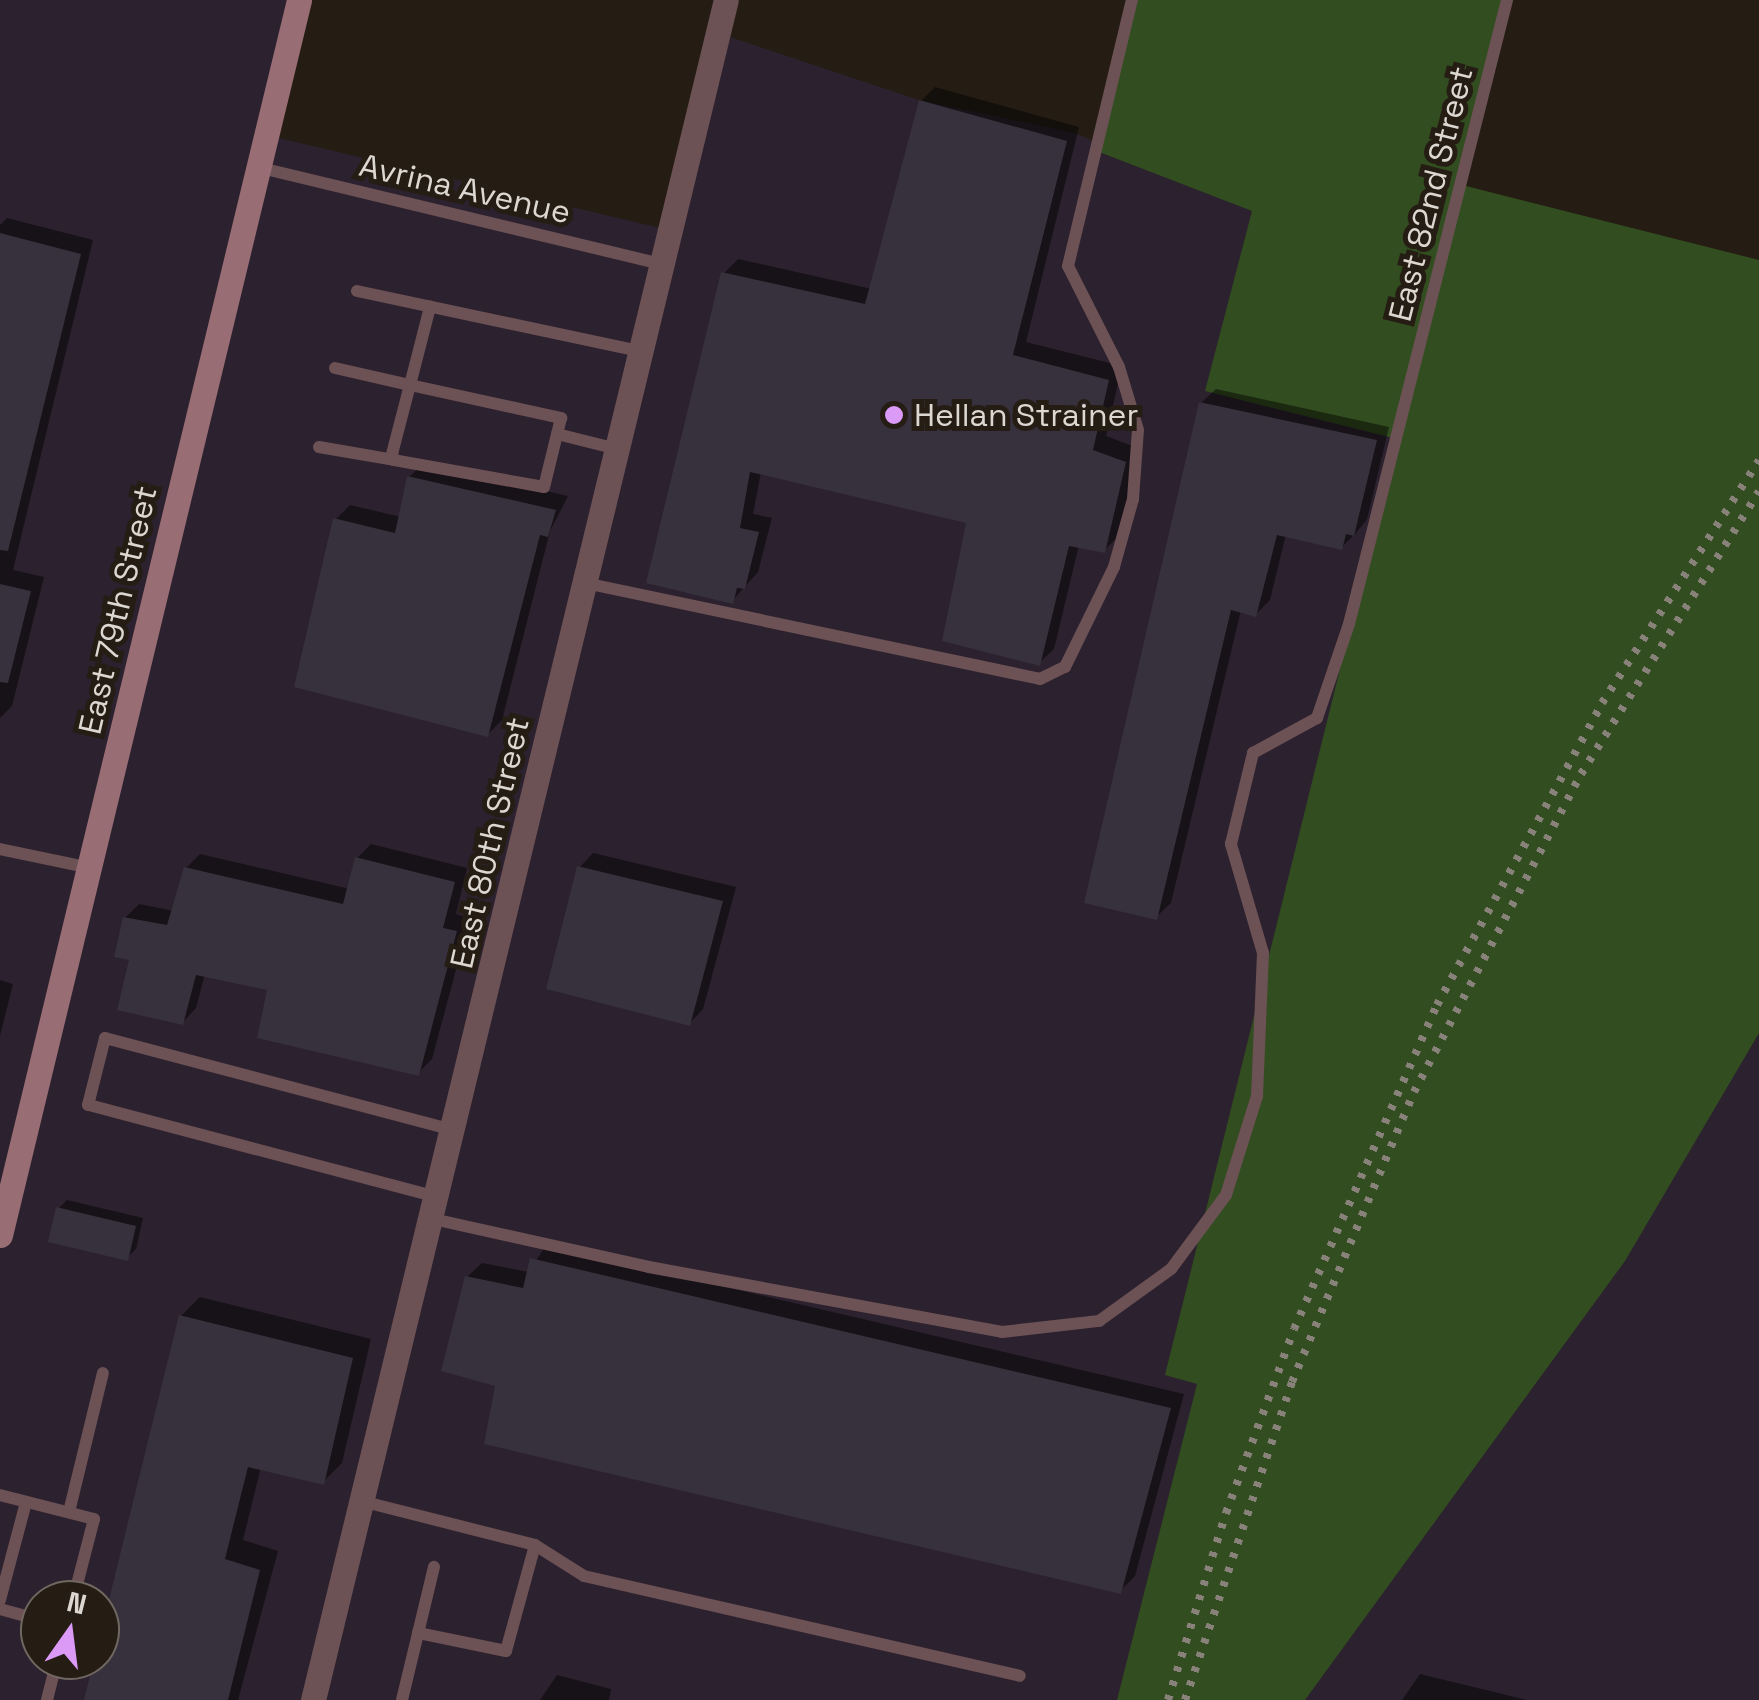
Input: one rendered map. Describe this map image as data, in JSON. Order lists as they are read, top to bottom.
{
  "streets": {
    "main road": ["East 79th Street"],
    "street": ["East 80th Street"],
    "lane": ["Avrina Avenue", "East 82nd Street"]
  },
  "crossings": [
    ["Avrina Avenue", "East 79th Street"],
    ["Avrina Avenue", "East 80th Street"],
    ["East 82nd Street", "East 80th Street"]
  ],
  "places": ["Hellan Strainer"],
  "north": "top"
}
